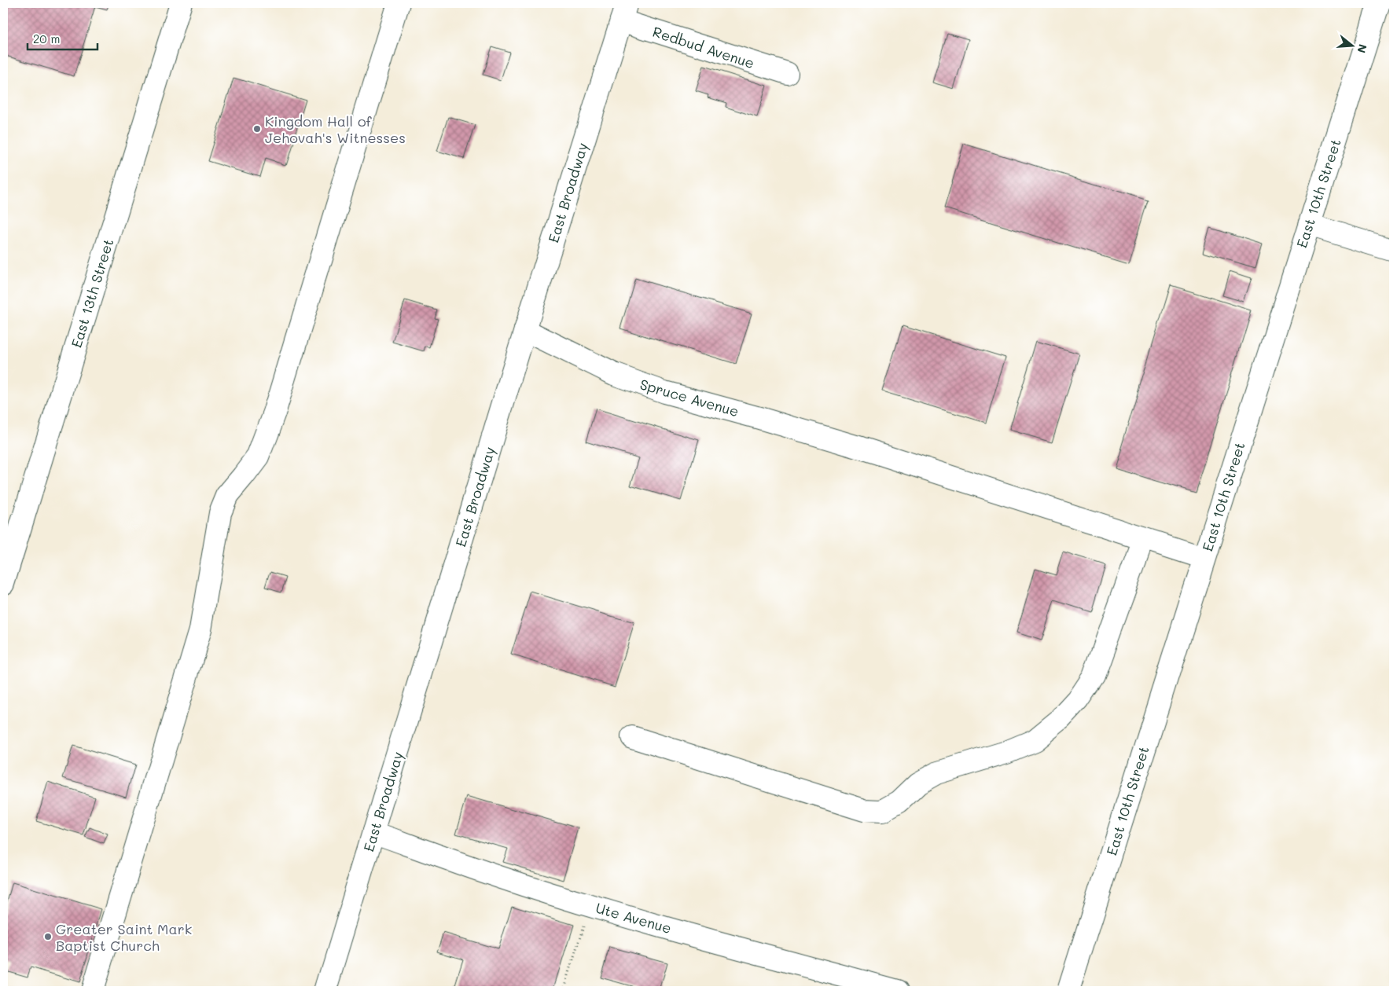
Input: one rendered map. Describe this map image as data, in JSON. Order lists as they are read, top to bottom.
{
  "streets": {
    "street": [
      "Redbud Avenue",
      "East Broadway",
      "East 10th Street",
      "East 13th Street",
      "Spruce Avenue",
      "Ute Avenue"
    ]
  },
  "crossings": [
    ["Redbud Avenue", "East Broadway"],
    ["East Broadway", "Spruce Avenue"],
    ["East Broadway", "Ute Avenue"],
    ["East 10th Street", "Spruce Avenue"]
  ],
  "places": ["Kingdom Hall of Jehovah's Witnesses", "Greater Saint Mark Baptist Church"],
  "scale_bar": "20 m",
  "north": "right"
}
